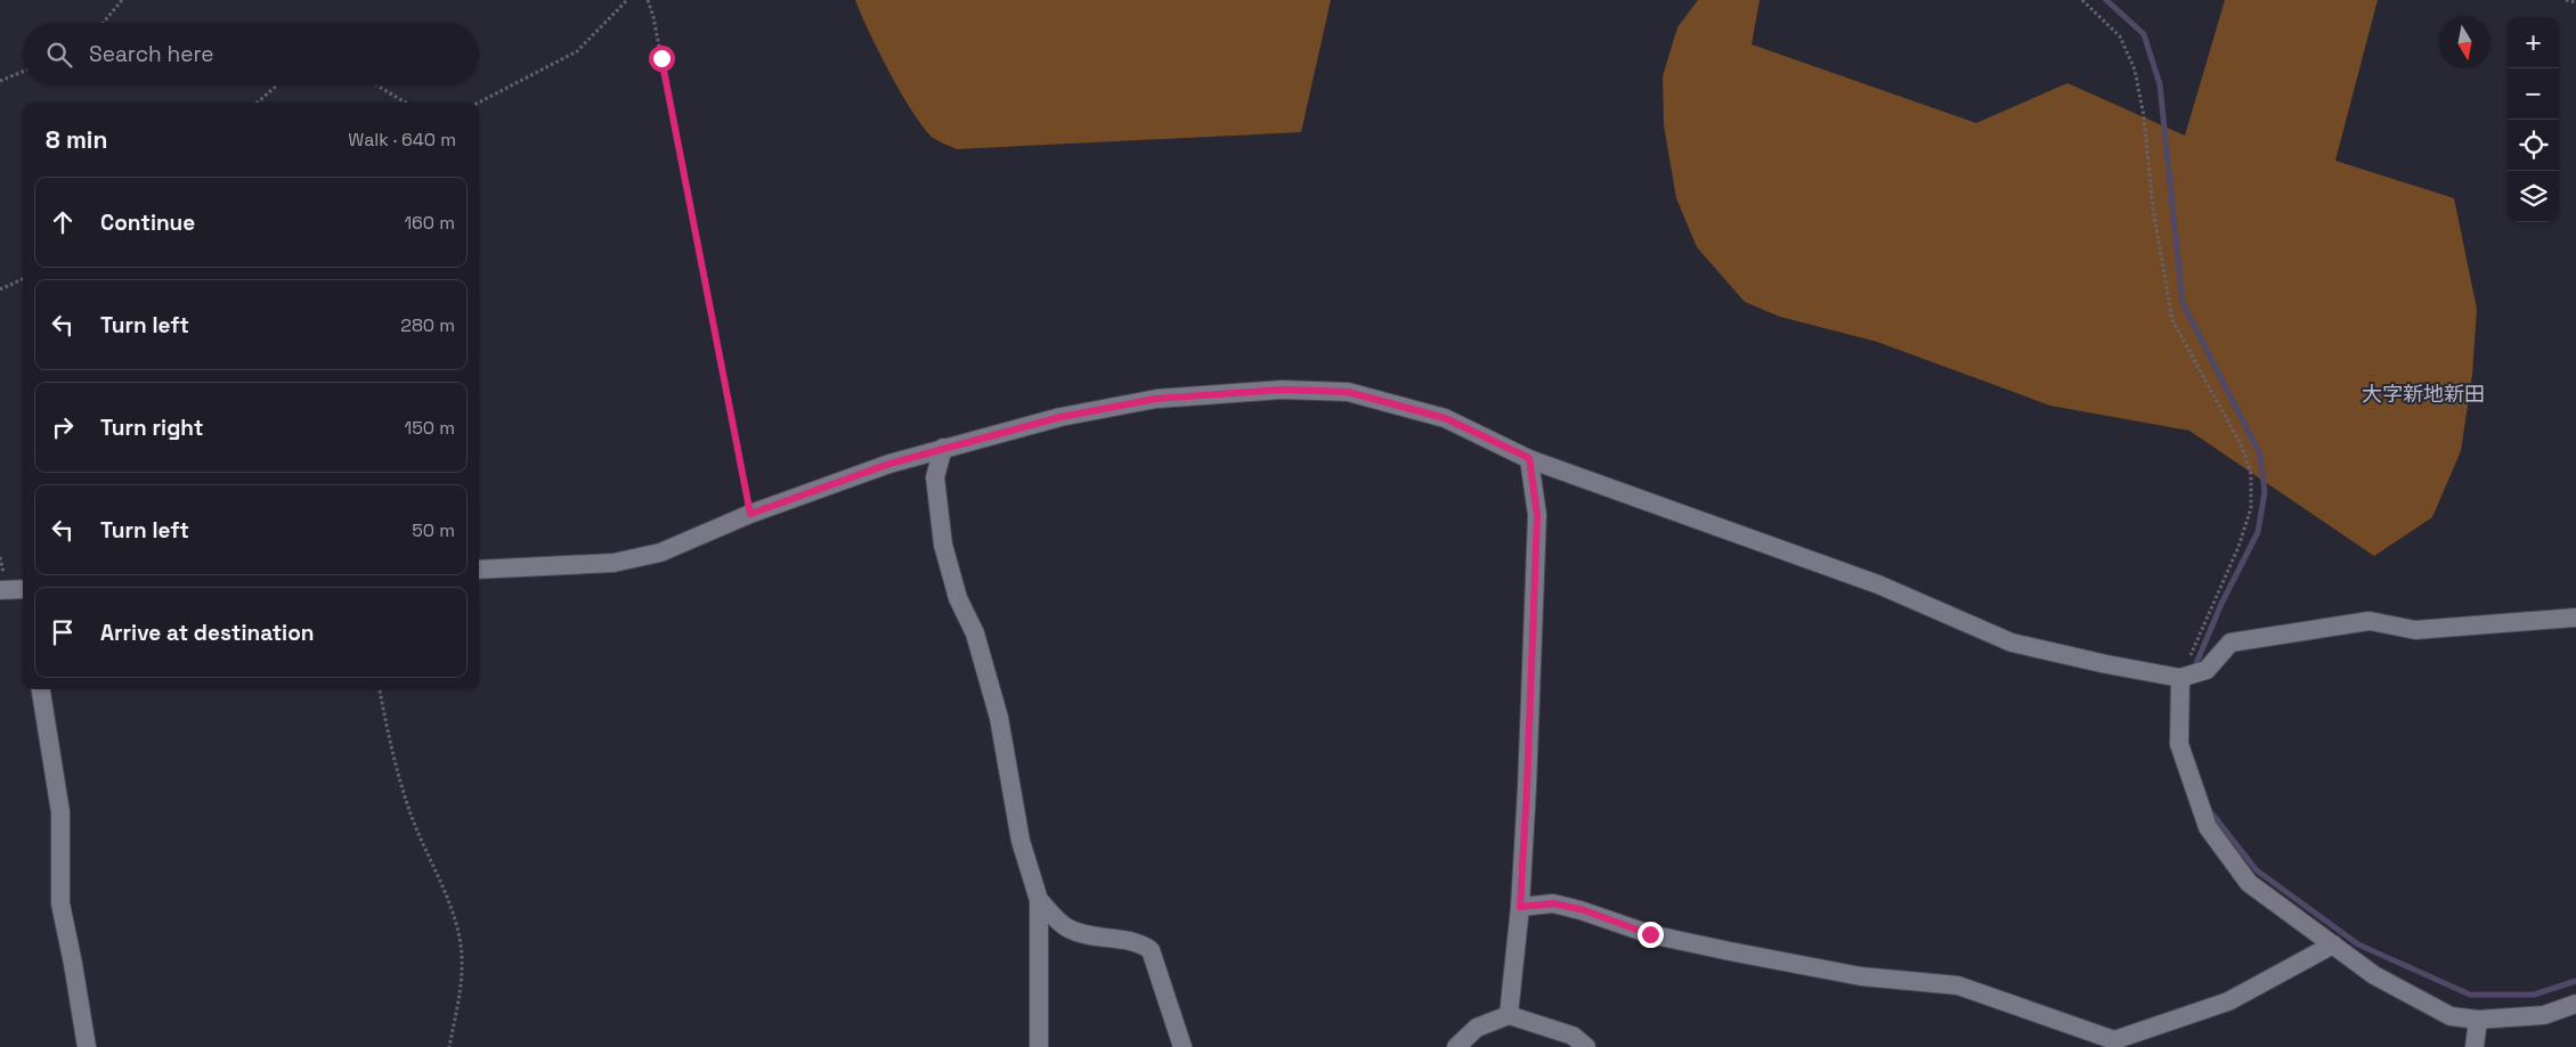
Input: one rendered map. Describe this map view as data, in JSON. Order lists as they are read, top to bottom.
{
  "districts": ["大字新地新田"],
  "north": "bottom",
  "page": {
    "map_buttons": ["+", "−"],
    "search": "Search here",
    "heading": ["8 min", "Walk · 640 m"],
    "list": [
      ["Continue", "160 m"],
      ["Turn left", "280 m"],
      ["Turn right", "150 m"],
      ["Turn left", "50 m"],
      "Arrive at destination"
    ]
  }
}
